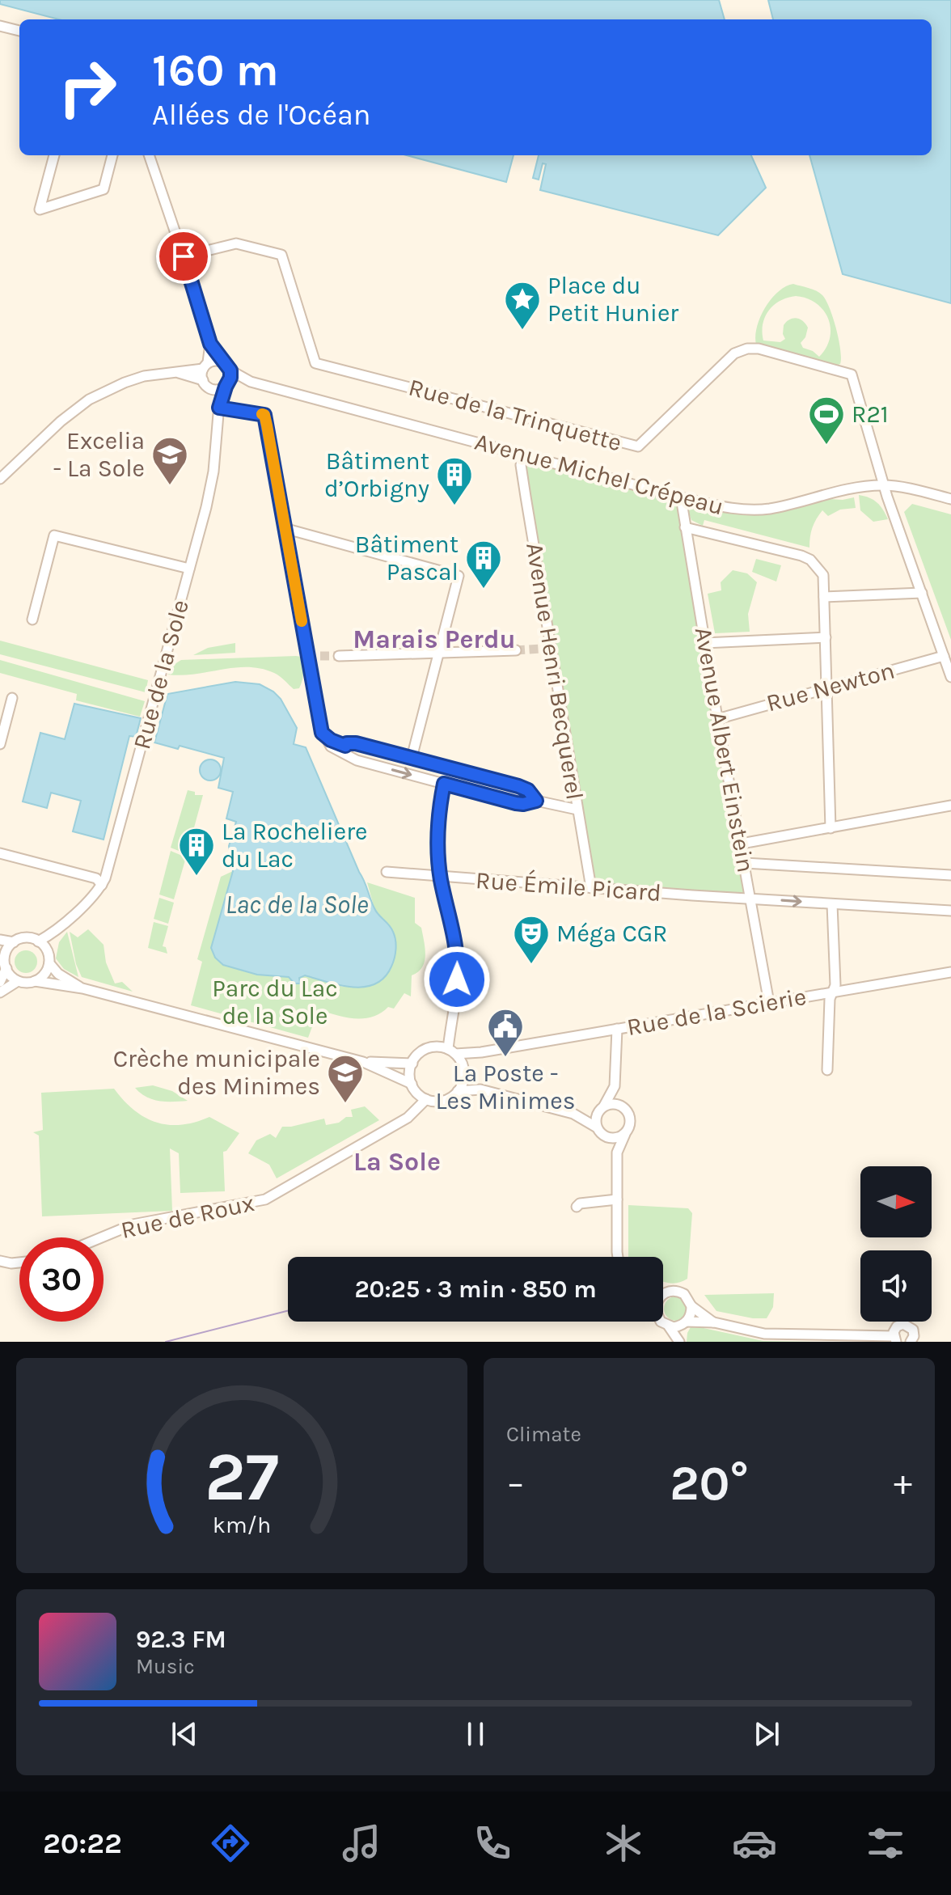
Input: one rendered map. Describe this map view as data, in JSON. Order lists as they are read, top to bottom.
{
  "streets": {
    "street": [
      "Rue de la Trinquette",
      "Avenue Michel Crépeau",
      "Avenue Henri Becquerel",
      "Rue de la Sole",
      "Rue Newton",
      "Avenue Albert Einstein",
      "Rue Émile Picard",
      "Rue de la Scierie",
      "Rue de Roux"
    ]
  },
  "crossings": [
    ["Rue de la Trinquette", "Avenue Michel Crépeau"],
    ["Avenue Michel Crépeau", "Avenue Henri Becquerel"],
    ["Avenue Michel Crépeau", "Rue de la Sole"],
    ["Avenue Michel Crépeau", "Avenue Albert Einstein"],
    ["Avenue Henri Becquerel", "Rue Émile Picard"],
    ["Rue Newton", "Avenue Albert Einstein"],
    ["Avenue Albert Einstein", "Rue Émile Picard"],
    ["Avenue Albert Einstein", "Rue de la Scierie"],
    ["Rue de la Scierie", "Rue de Roux"]
  ],
  "districts": ["Marais Perdu", "La Sole"],
  "water": ["Lac de la Sole"],
  "parks": ["Parc du Lac de la Sole"],
  "places": {
    "place": ["Place du Petit Hunier"],
    "sports": ["R21"],
    "school or university": ["Excelia - La Sole", "Crèche municipale des Minimes"],
    "building": ["Bâtiment d’Orbigny", "Bâtiment Pascal", "La Rocheliere du Lac"],
    "theatre": ["Méga CGR"],
    "public building": ["La Poste - Les Minimes"]
  },
  "north": "right",
  "page": {
    "turn": ["160 m", "Allées de l'Océan"],
    "limit": "30",
    "trip": "20:25 · 3 min · 850 m",
    "tile": "Climate",
    "heat": ["−", "20°", "+"],
    "song": ["92.3 FM", "Music"],
    "tabs": "20:22",
    "gauge": ["27", "km/h"]
  }
}
